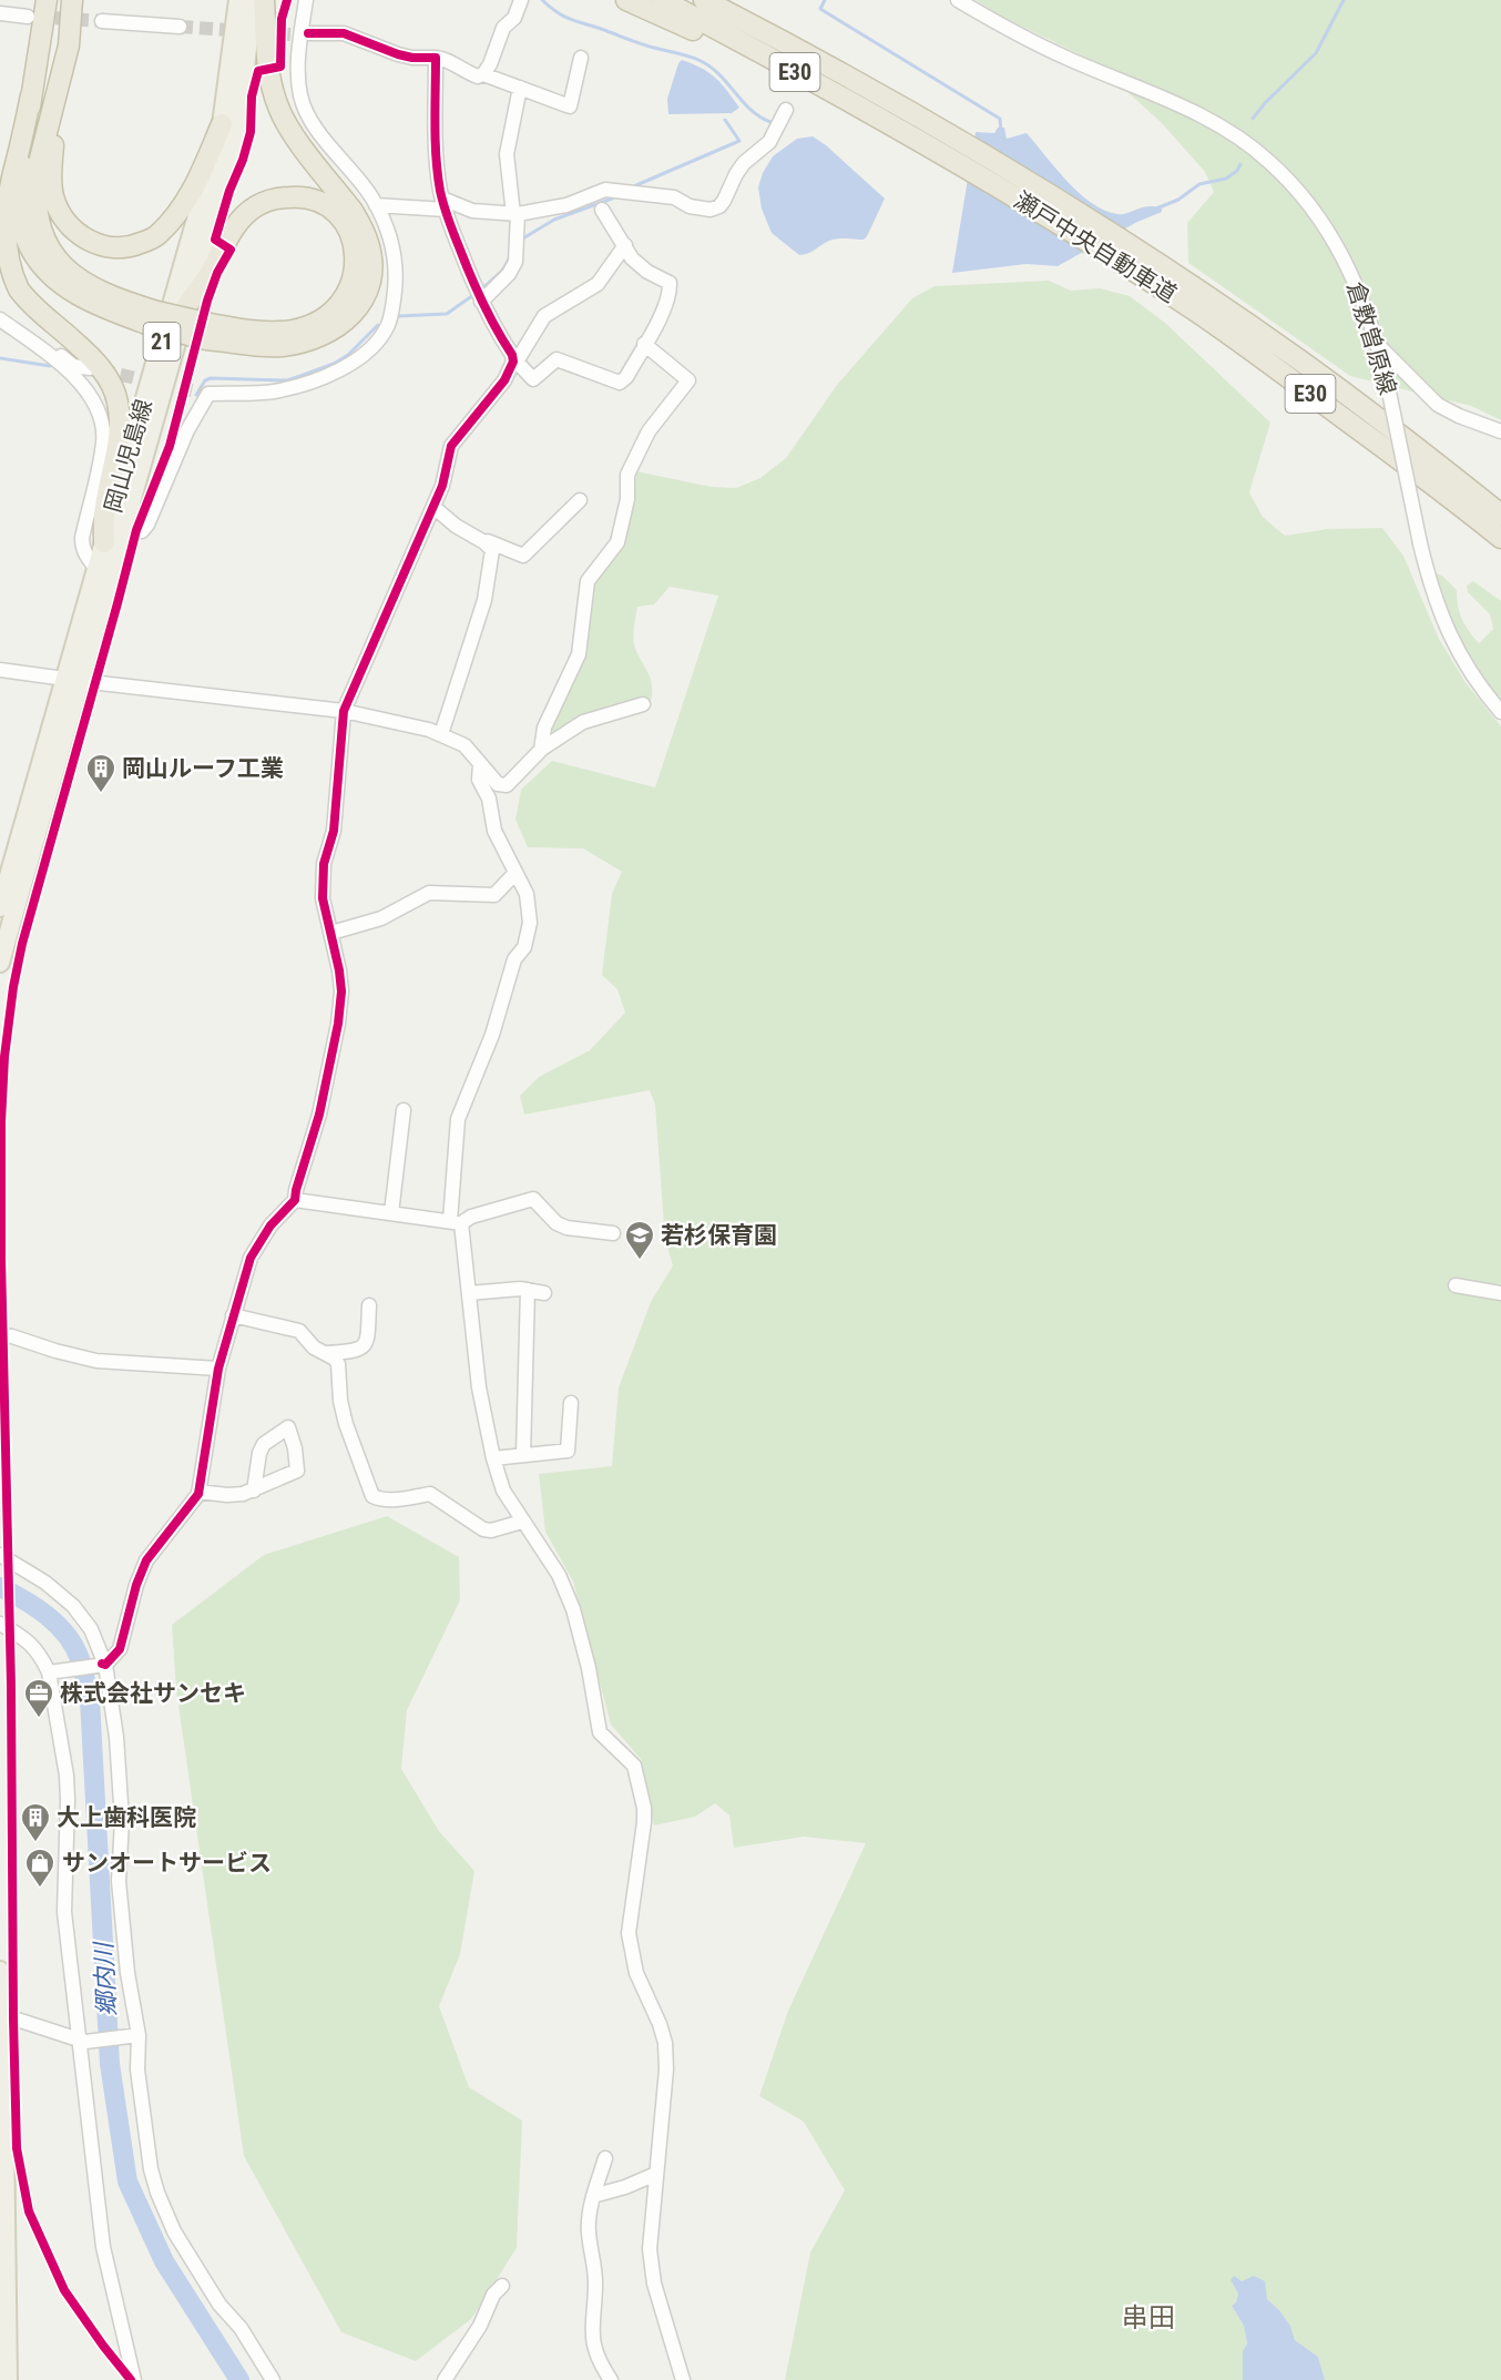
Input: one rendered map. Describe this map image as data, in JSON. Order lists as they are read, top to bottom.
{
  "streets": {
    "highway": ["E30", "瀬戸中央自動車道"],
    "main road": ["21", "岡山児島線"],
    "street": ["倉敷曽原線"]
  },
  "districts": ["串田"],
  "water": ["郷内川"],
  "places": {
    "building": ["岡山ルーフ工業", "大上歯科医院"],
    "school or university": ["若杉保育園"],
    "office": ["株式会社サンセキ"],
    "shop": ["サンオートサービス"]
  }
}
